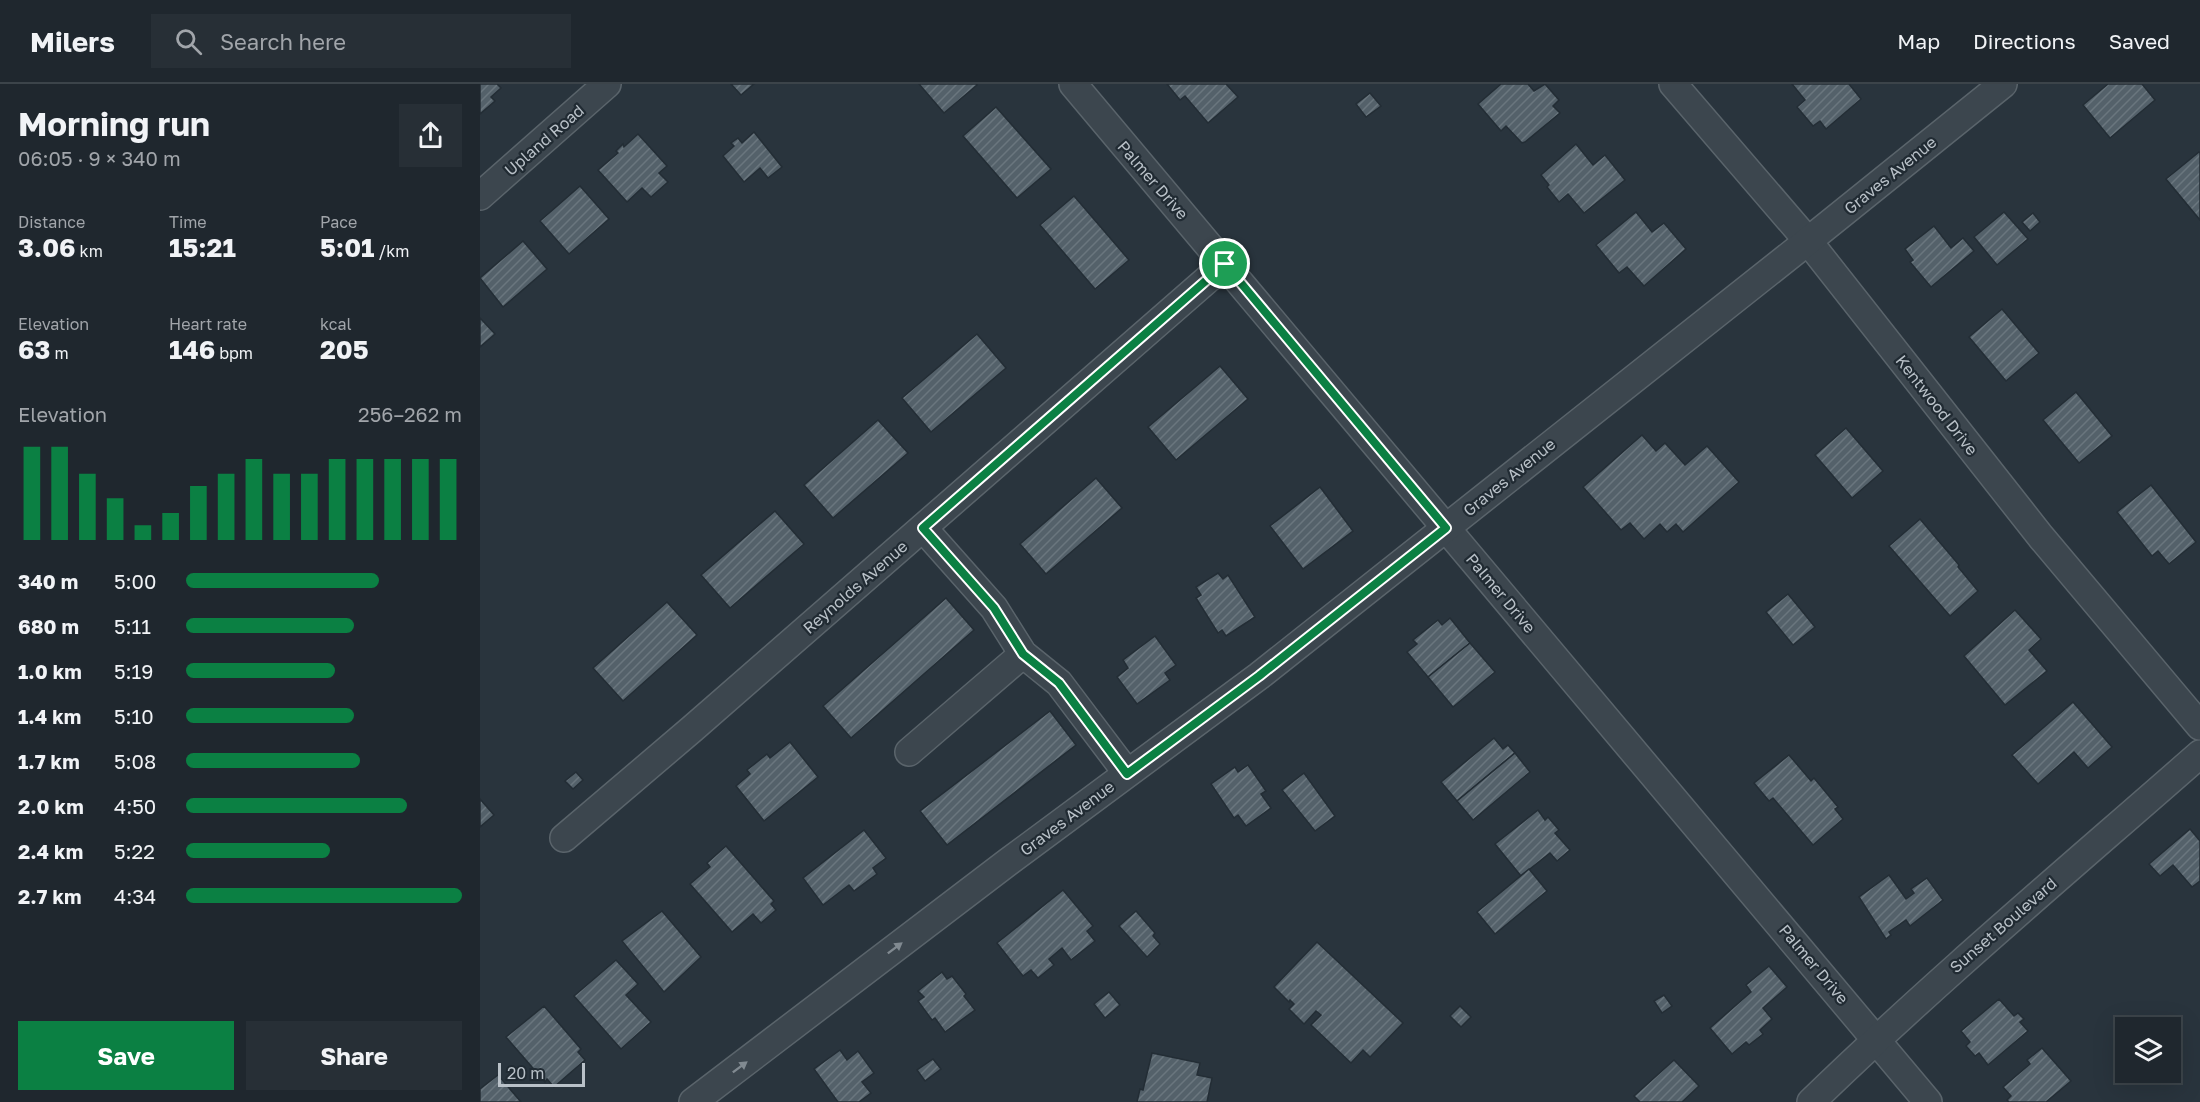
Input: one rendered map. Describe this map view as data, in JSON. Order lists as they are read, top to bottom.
{
  "streets": {
    "street": [
      "Upland Road",
      "Graves Avenue",
      "Palmer Drive",
      "Kentwood Drive",
      "Reynolds Avenue",
      "Sunset Boulevard"
    ]
  },
  "crossings": [
    ["Graves Avenue", "Palmer Drive"],
    ["Graves Avenue", "Kentwood Drive"],
    ["Palmer Drive", "Reynolds Avenue"],
    ["Palmer Drive", "Sunset Boulevard"]
  ],
  "scale_bar": "20 m",
  "page": {
    "header": "Milers",
    "search": "Search here",
    "nav": ["Map", "Directions", "Saved"],
    "heading": ["Morning run", "06:05 · 9 × 340 m"],
    "stats": [
      ["Distance", "3.06 km"],
      ["Time", "15:21"],
      ["Pace", "5:01 /km"],
      ["Elevation", "63 m"],
      ["Heart rate", "146 bpm"],
      ["kcal", "205"]
    ],
    "chart": ["Elevation", "256–262 m"],
    "list": [
      {
        "name": "340 m",
        "note": "5:00"
      },
      {
        "name": "680 m",
        "note": "5:11"
      },
      {
        "name": "1.0 km",
        "note": "5:19"
      },
      {
        "name": "1.4 km",
        "note": "5:10"
      },
      {
        "name": "1.7 km",
        "note": "5:08"
      },
      {
        "name": "2.0 km",
        "note": "4:50"
      },
      {
        "name": "2.4 km",
        "note": "5:22"
      },
      {
        "name": "2.7 km",
        "note": "4:34"
      }
    ],
    "buttons": ["Save", "Share"],
    "scale": "20 m"
  }
}
